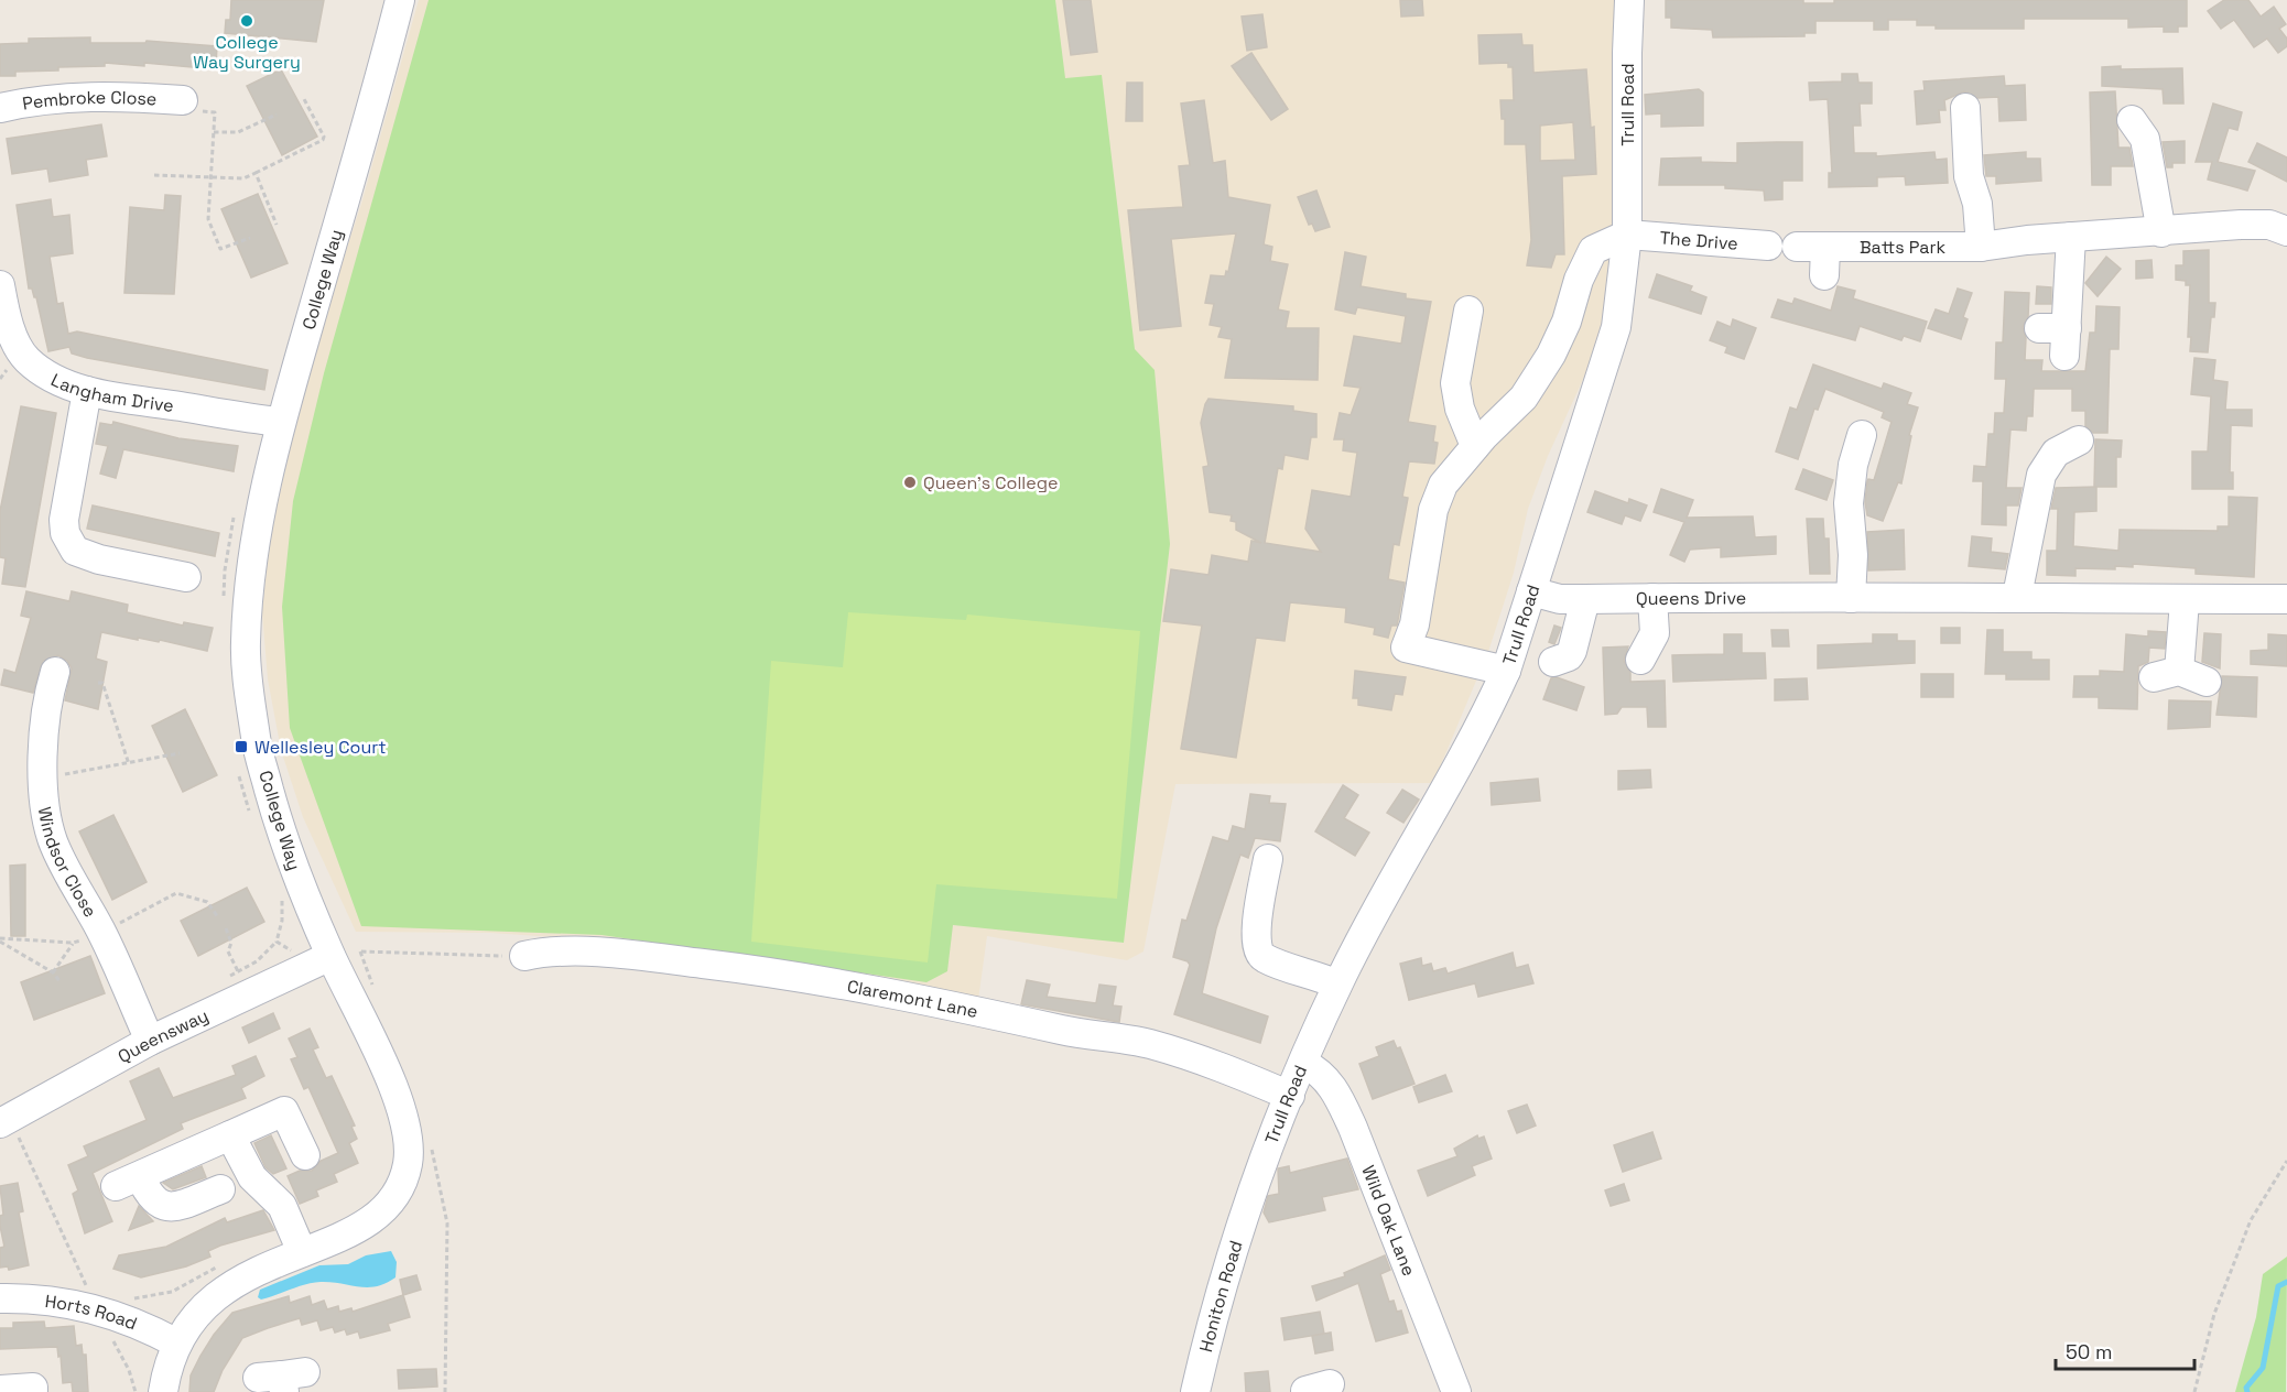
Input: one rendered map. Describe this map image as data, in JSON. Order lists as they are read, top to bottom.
{
  "streets": {
    "street": [
      "Pembroke Close",
      "Trull Road",
      "The Drive",
      "Batts Park",
      "College Way",
      "Langham Drive",
      "Queens Drive",
      "Windsor Close",
      "Claremont Lane",
      "Queensway",
      "Wild Oak Lane",
      "Honiton Road",
      "Horts Road"
    ]
  },
  "crossings": [
    ["Trull Road", "The Drive"],
    ["Trull Road", "Queens Drive"],
    ["Trull Road", "Claremont Lane"],
    ["Trull Road", "Wild Oak Lane"],
    ["Trull Road", "Honiton Road"],
    ["College Way", "Langham Drive"],
    ["College Way", "Queensway"],
    ["College Way", "Horts Road"],
    ["Windsor Close", "Queensway"]
  ],
  "places": {
    "other": ["College Way Surgery", "Queen's College"],
    "transit": ["Wellesley Court"]
  },
  "scale_bar": "50 m"
}
